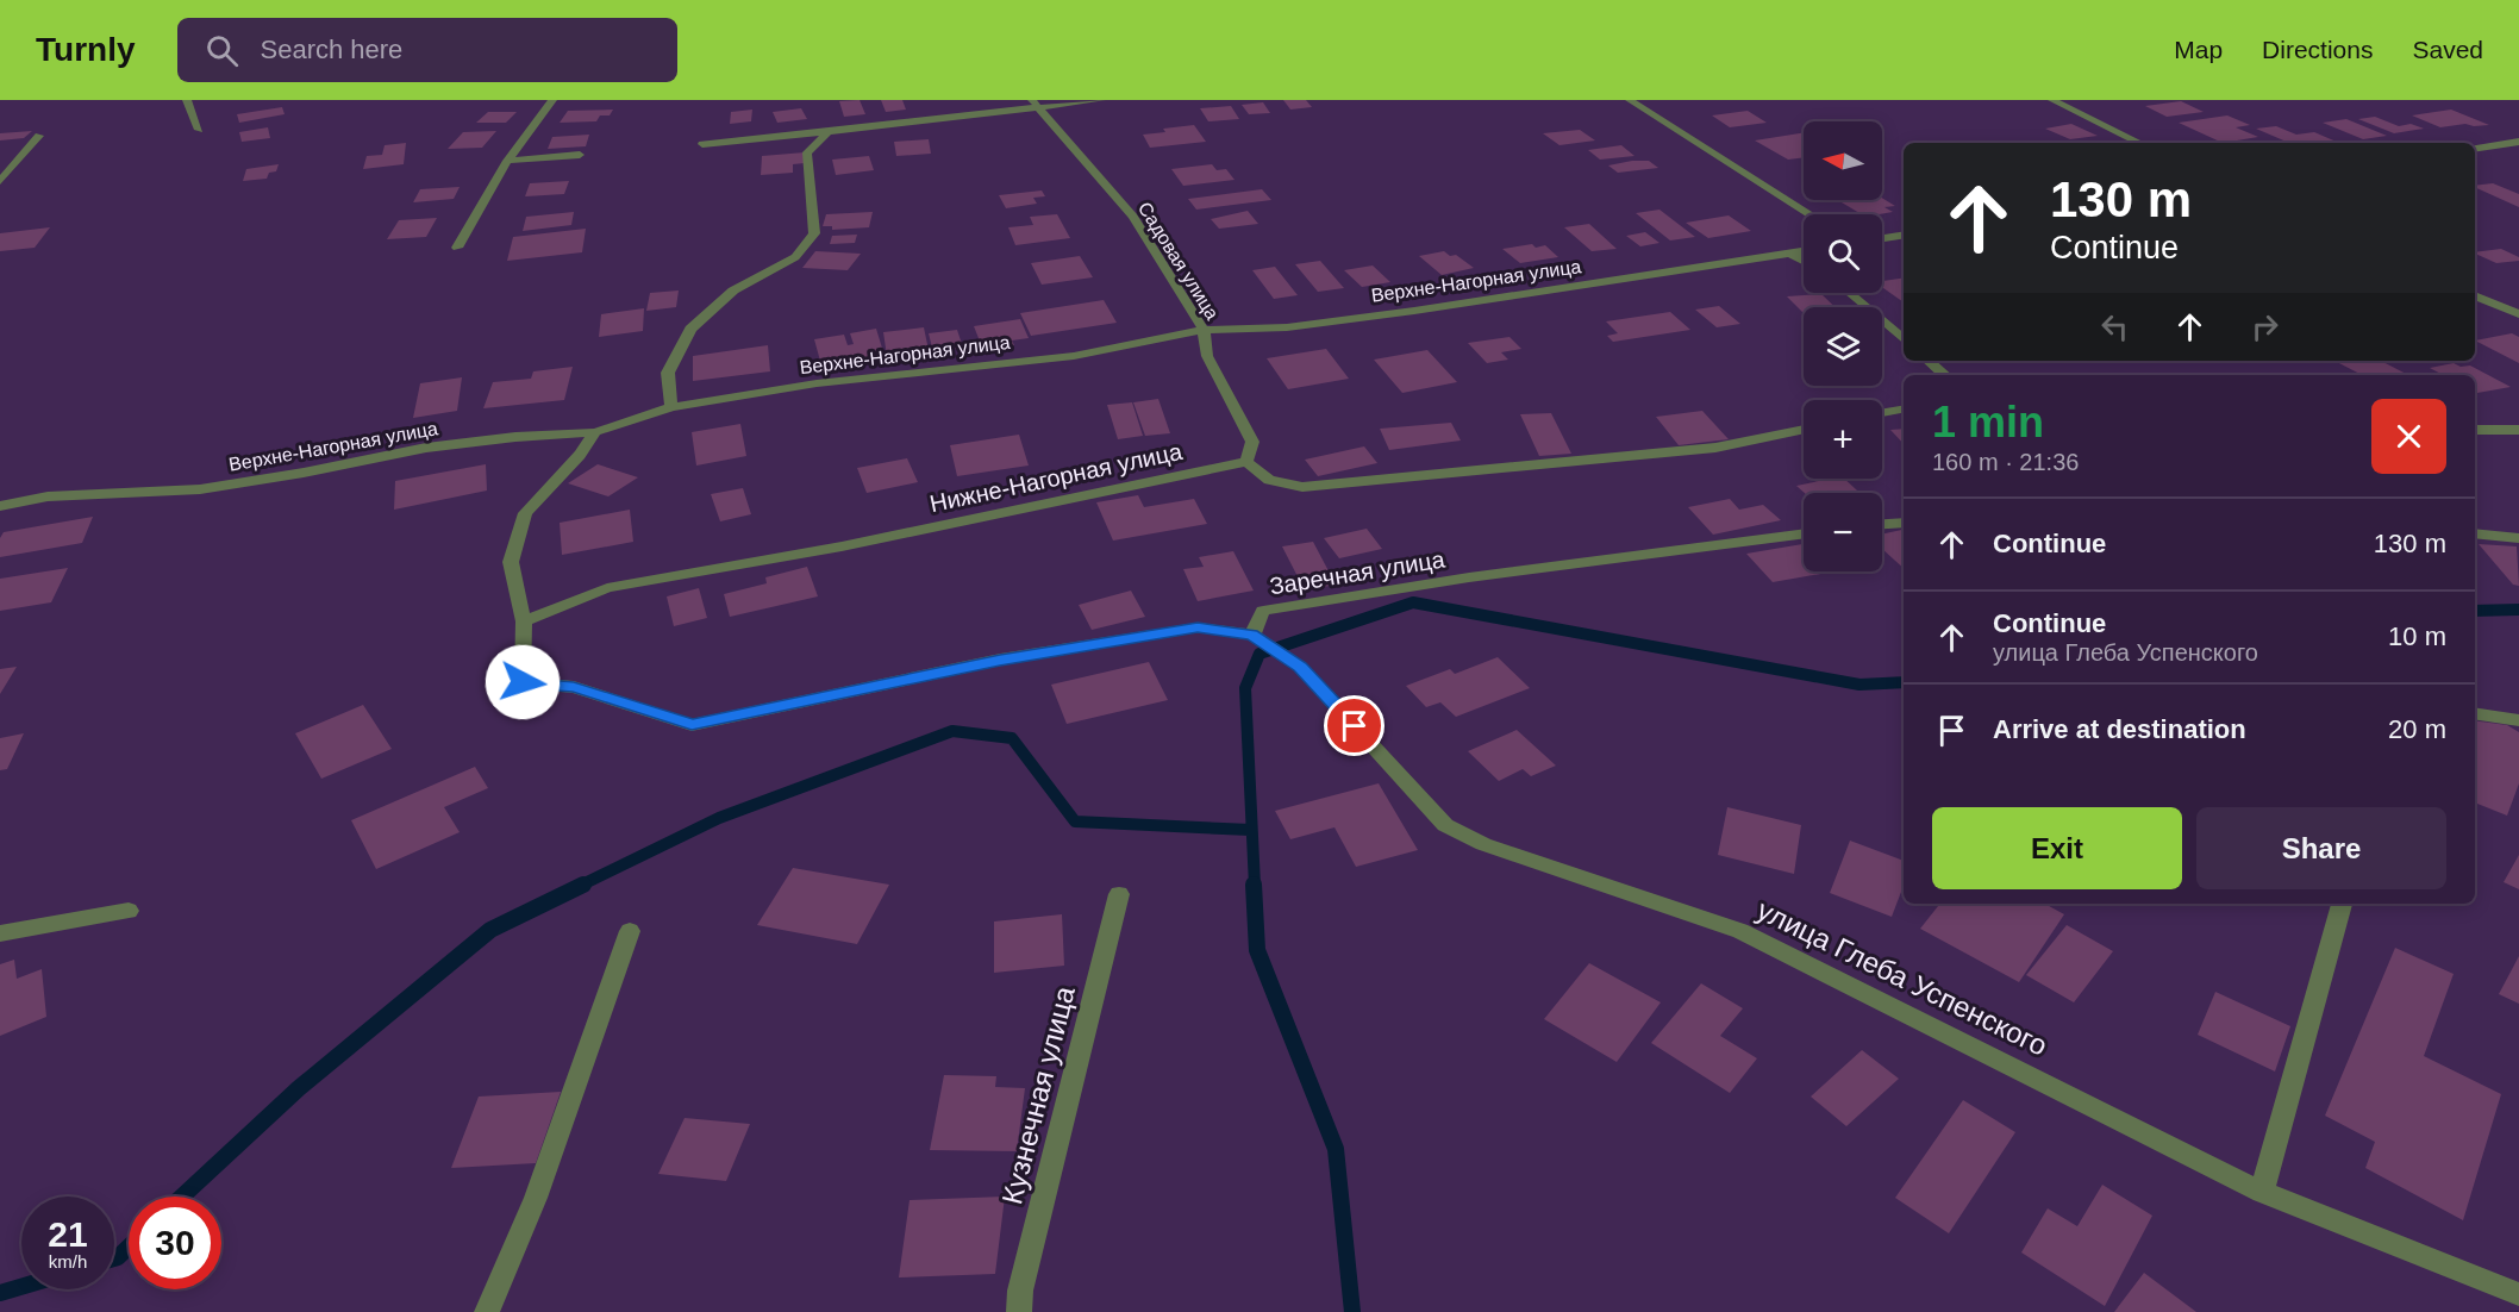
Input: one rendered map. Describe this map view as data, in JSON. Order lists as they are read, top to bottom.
{
  "streets": {
    "street": [
      "Садовая улица",
      "Верхне-Нагорная улица",
      "Нижне-Нагорная улица",
      "Заречная улица",
      "улица Глеба Успенского",
      "Кузнечная улица"
    ]
  },
  "crossings": [
    ["Садовая улица", "Верхне-Нагорная улица"],
    ["Садовая улица", "Нижне-Нагорная улица"],
    ["Заречная улица", "улица Глеба Успенского"]
  ],
  "north": "left",
  "page": {
    "header": "Turnly",
    "search": "Search here",
    "nav": ["Map", "Directions", "Saved"],
    "map_buttons": ["+", "−"],
    "turn": ["130 m", "Continue"],
    "heading": ["1 min", "160 m · 21:36"],
    "list": [
      {
        "name": "Continue",
        "value": "130 m"
      },
      {
        "name": "Continue",
        "note": "улица Глеба Успенского",
        "value": "10 m"
      },
      {
        "name": "Arrive at destination",
        "value": "20 m"
      }
    ],
    "buttons": ["Exit", "Share"],
    "speed": "21 km/h",
    "limit": "30"
  }
}
